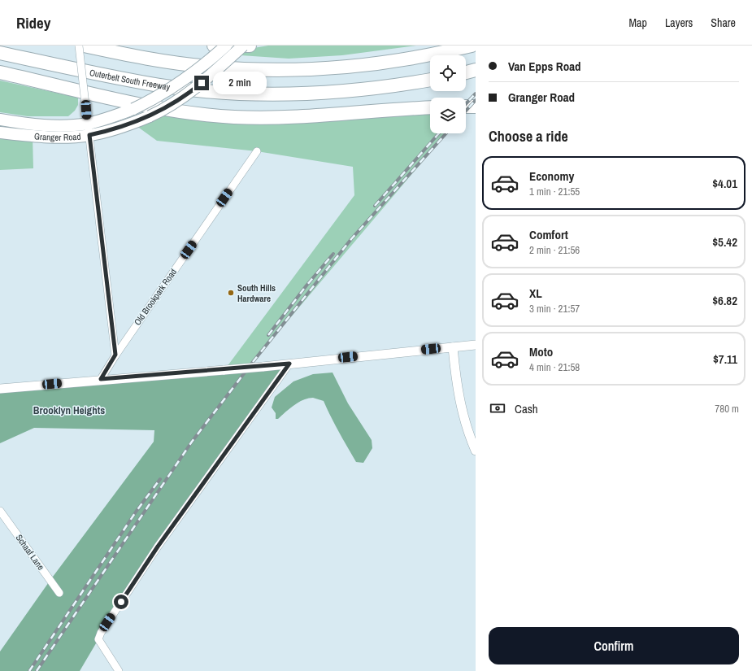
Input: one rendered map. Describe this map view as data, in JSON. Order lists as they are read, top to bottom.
{
  "streets": {
    "highway": ["Outerbelt South Freeway"],
    "main road": ["Granger Road"],
    "street": ["Old Brookpark Road", "Schaaf Lane"]
  },
  "districts": ["Brooklyn Heights"],
  "places": ["South Hills Hardware"],
  "page": {
    "header": "Ridey",
    "nav": ["Map", "Layers", "Share"],
    "banner": ["Van Epps Road", "Granger Road"],
    "bubble": "2 min",
    "heading": "Choose a ride",
    "list": [
      {
        "name": "Economy",
        "note": "1 min · 21:55",
        "value": "$4.01"
      },
      {
        "name": "Comfort",
        "note": "2 min · 21:56",
        "value": "$5.42"
      },
      {
        "name": "XL",
        "note": "3 min · 21:57",
        "value": "$6.82"
      },
      {
        "name": "Moto",
        "note": "4 min · 21:58",
        "value": "$7.11"
      }
    ],
    "pay": ["Cash", "780 m"],
    "buttons": "Confirm"
  }
}
